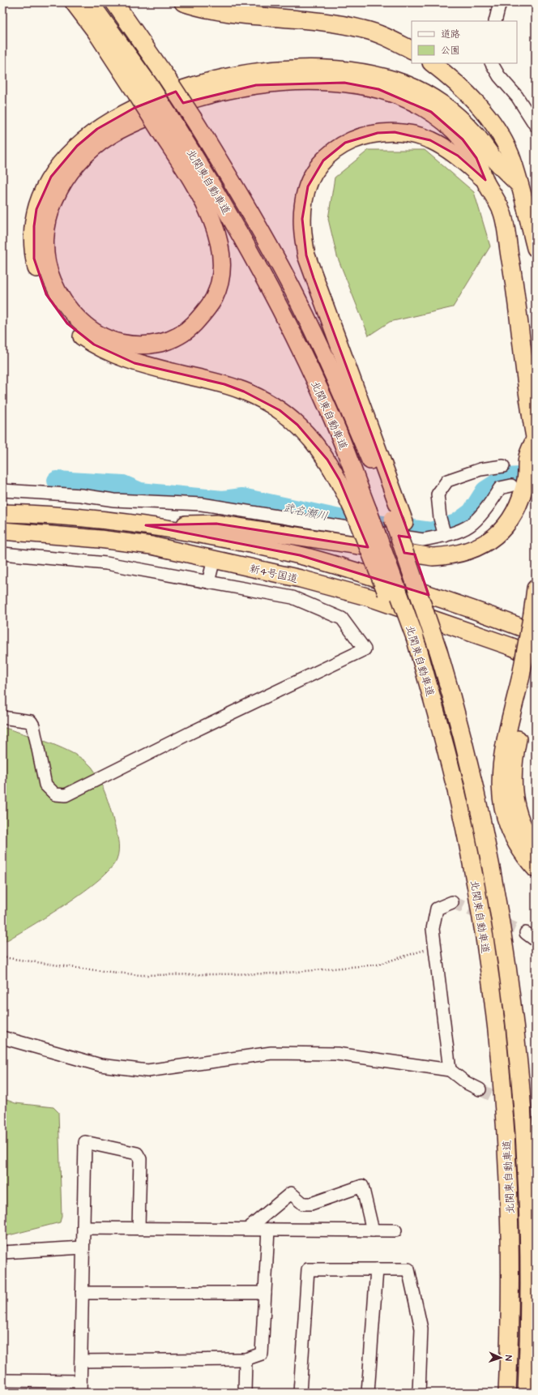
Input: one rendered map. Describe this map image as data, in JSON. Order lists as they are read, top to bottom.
{
  "streets": {
    "highway": ["北関東自動車道", "新4号国道"]
  },
  "water": ["武名瀬川"],
  "legend": ["道路", "公園"],
  "north": "right"
}
